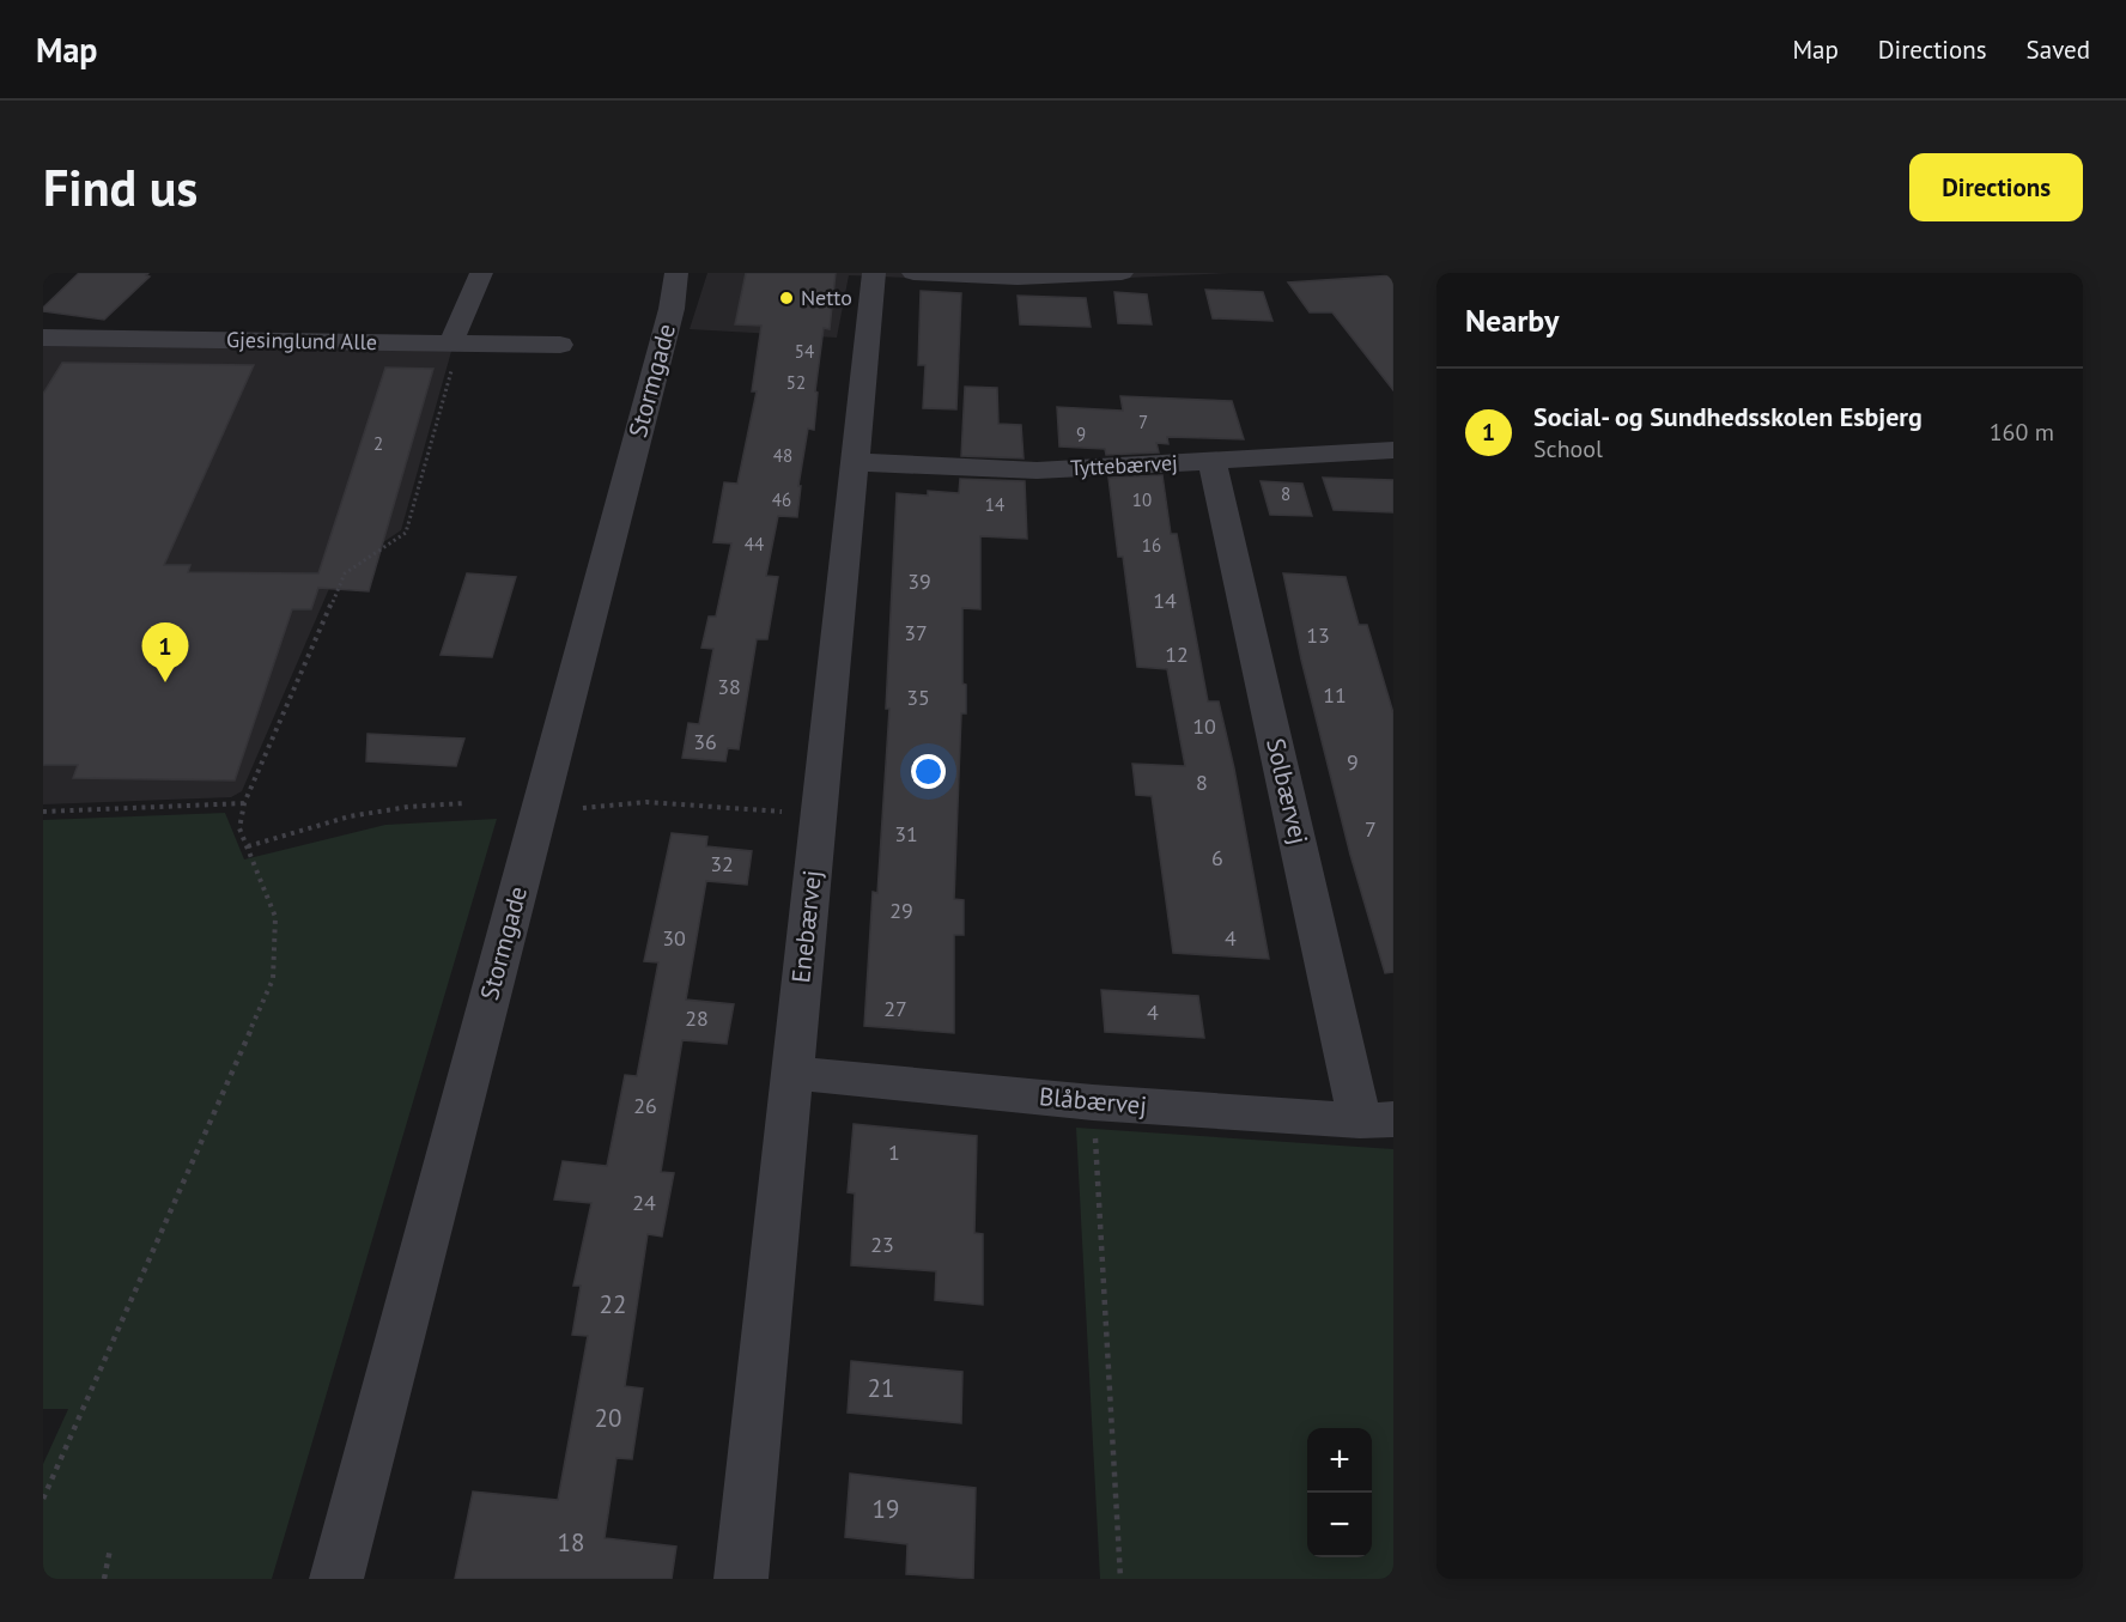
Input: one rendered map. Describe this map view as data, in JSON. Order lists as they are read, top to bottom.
{
  "streets": {
    "street": [
      "Gjesinglund Alle",
      "Stormgade",
      "Tyttebærvej",
      "Solbærvej",
      "Enebærvej",
      "Blåbærvej"
    ]
  },
  "crossings": [
    ["Tyttebærvej", "Solbærvej"],
    ["Tyttebærvej", "Enebærvej"],
    ["Solbærvej", "Blåbærvej"],
    ["Enebærvej", "Blåbærvej"]
  ],
  "places": ["Netto"],
  "house_numbers": [
    "54",
    "52",
    "7",
    "9",
    "2",
    "48",
    "8",
    "46",
    "10",
    "14",
    "44",
    "16",
    "39",
    "14",
    "37",
    "13",
    "12",
    "38",
    "11",
    "35",
    "10",
    "36",
    "9",
    "8",
    "7",
    "31",
    "6",
    "32",
    "29",
    "30",
    "4",
    "27",
    "4",
    "28",
    "26",
    "1",
    "24",
    "23",
    "22",
    "21",
    "20",
    "19",
    "18"
  ],
  "page": {
    "header": "Map",
    "nav": ["Map", "Directions", "Saved"],
    "buttons": "Directions",
    "title": "Find us",
    "heading": "Nearby",
    "list": [
      {
        "mark": "1",
        "name": "Social- og Sundhedsskolen Esbjerg",
        "note": "School",
        "value": "160 m"
      }
    ],
    "pins": "1",
    "map_buttons": ["+", "−"]
  }
}
